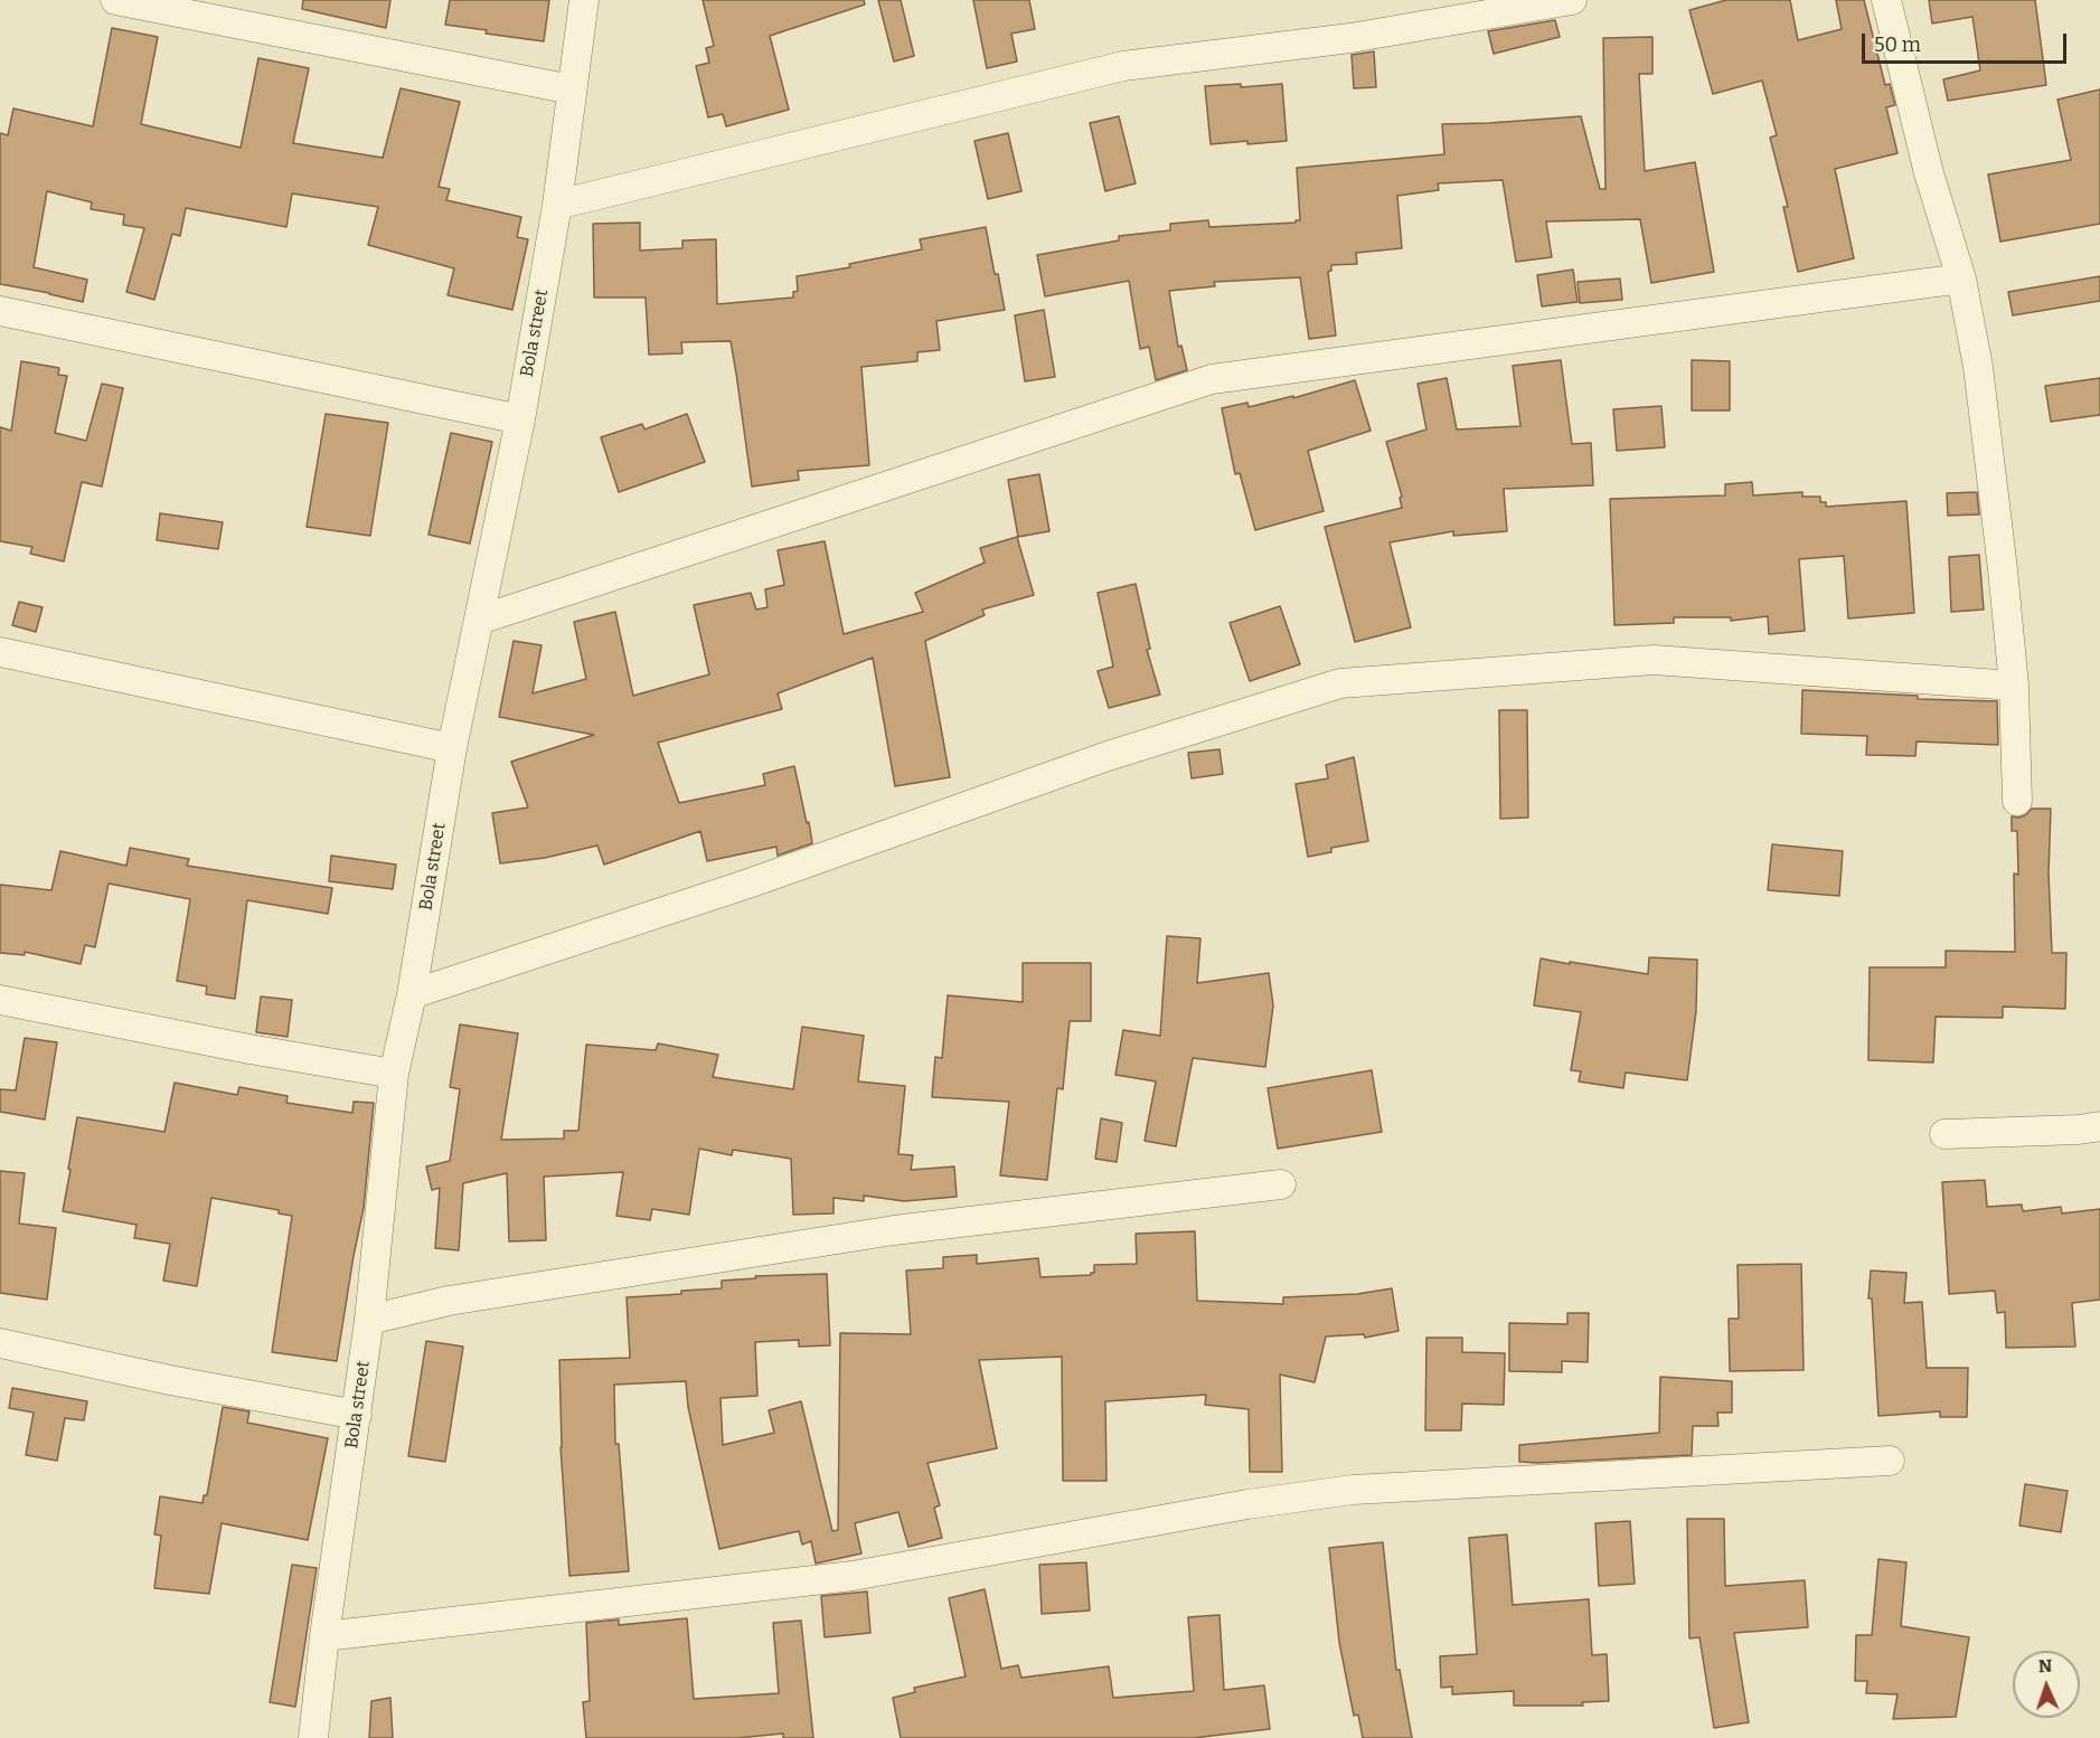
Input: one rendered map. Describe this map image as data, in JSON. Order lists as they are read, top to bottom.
{
  "streets": {
    "street": ["Bola street"]
  },
  "scale_bar": "50 m",
  "north": "top"
}
